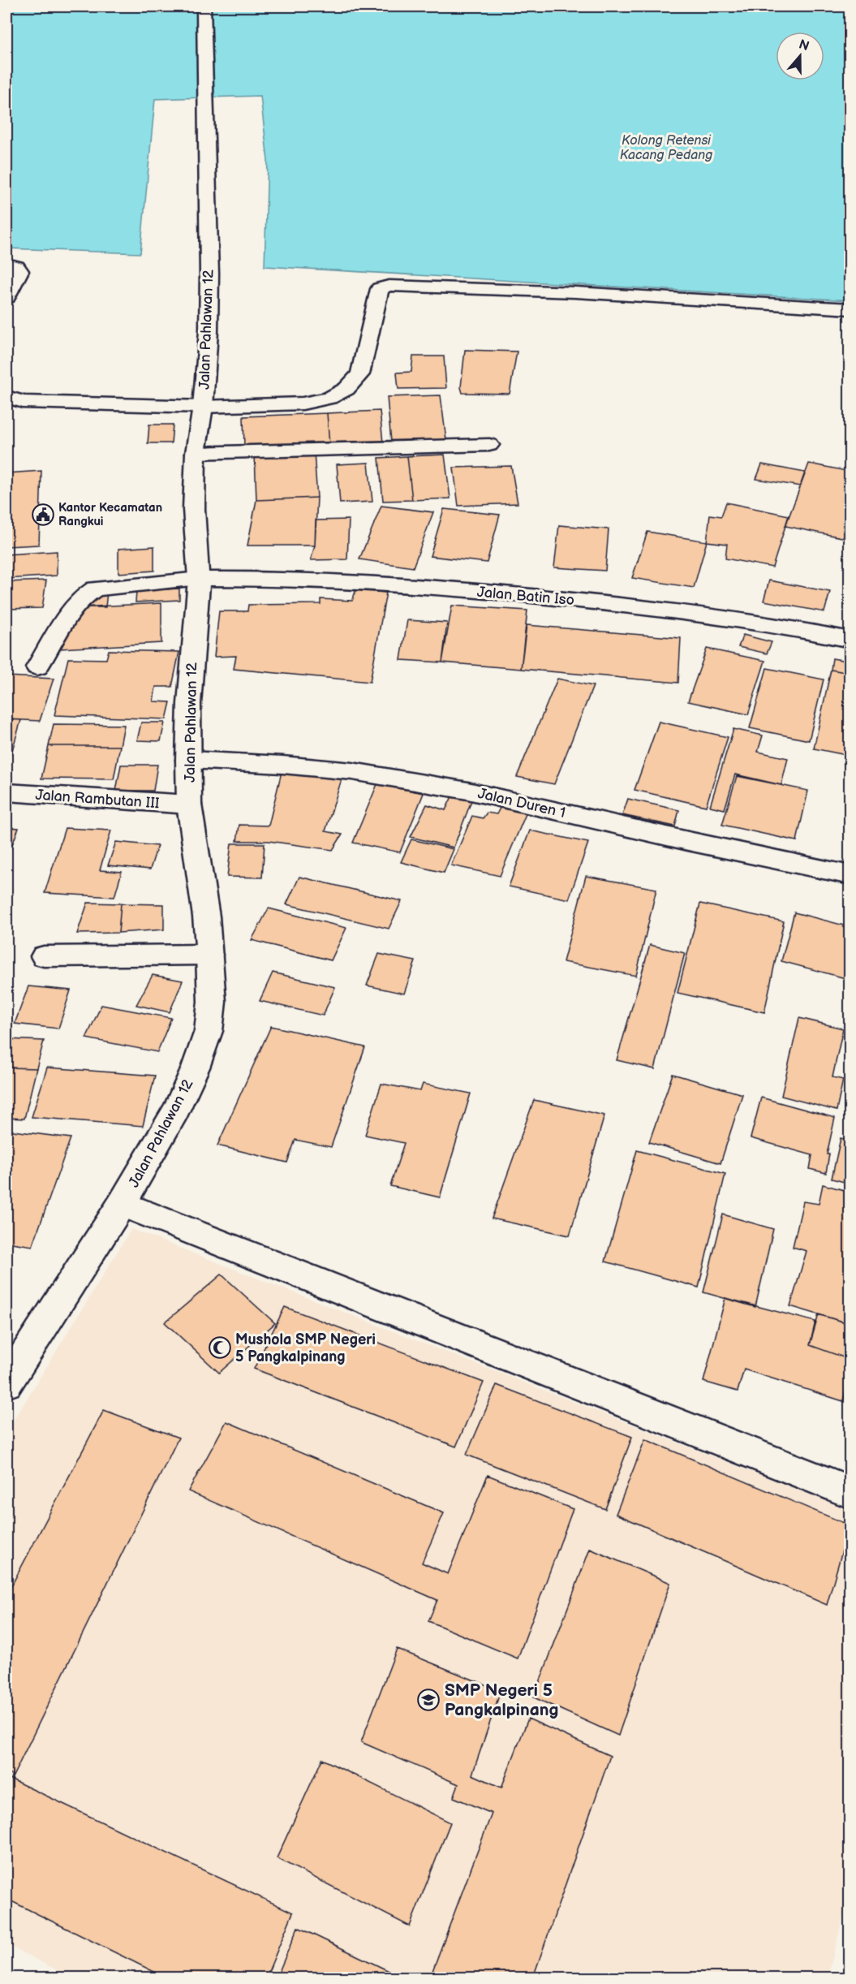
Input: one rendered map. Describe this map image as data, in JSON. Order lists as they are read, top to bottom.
{
  "streets": {
    "street": [
      "Jalan Pahlawan 12",
      "Jalan Batin Iso",
      "Jalan Rambutan III",
      "Jalan Duren 1"
    ]
  },
  "crossings": [
    ["Jalan Pahlawan 12", "Jalan Batin Iso"],
    ["Jalan Pahlawan 12", "Jalan Rambutan III"],
    ["Jalan Pahlawan 12", "Jalan Duren 1"]
  ],
  "water": ["Kolong Retensi Kacang Pedang"],
  "places": {
    "public building": ["Kantor Kecamatan Rangkui"],
    "mosque": ["Mushola SMP Negeri 5 Pangkalpinang"],
    "school or university": ["SMP Negeri 5 Pangkalpinang"]
  },
  "north": "top"
}
